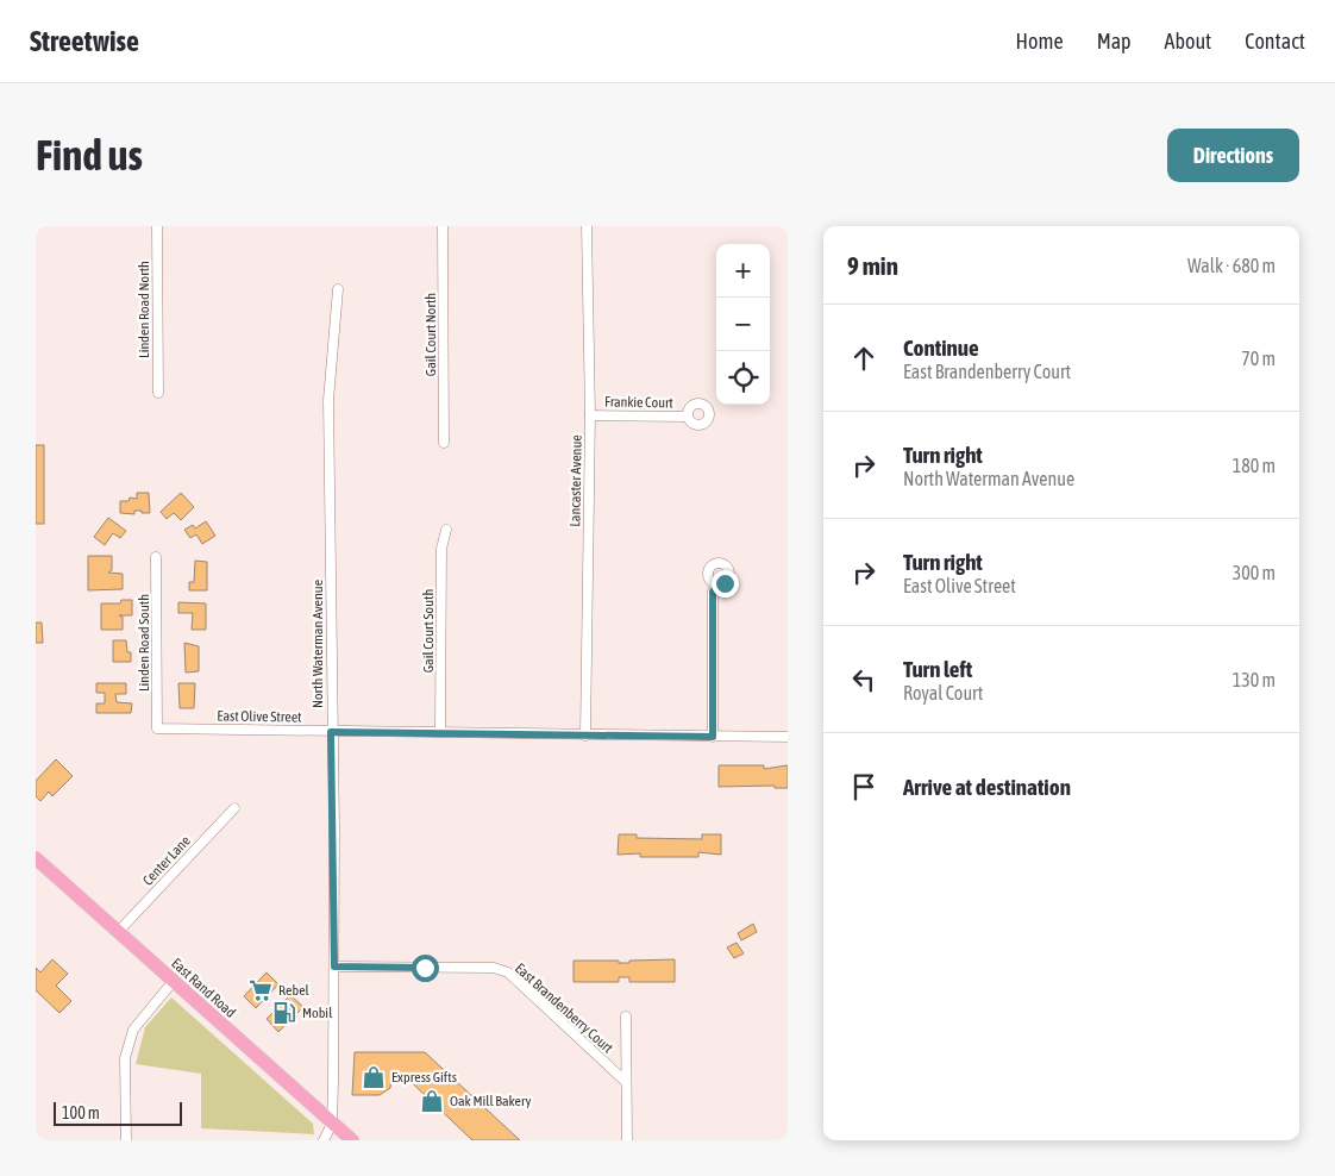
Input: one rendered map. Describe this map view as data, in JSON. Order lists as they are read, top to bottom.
{
  "streets": {
    "main road": ["East Rand Road"],
    "street": [
      "Linden Road North",
      "Gail Court North",
      "Frankie Court",
      "Lancaster Avenue",
      "Gail Court South",
      "Linden Road South",
      "North Waterman Avenue",
      "East Olive Street",
      "Center Lane",
      "East Brandenberry Court"
    ]
  },
  "crossings": [
    ["Frankie Court", "Lancaster Avenue"],
    ["Lancaster Avenue", "East Olive Street"],
    ["Gail Court South", "East Olive Street"],
    ["Linden Road South", "East Olive Street"],
    ["North Waterman Avenue", "East Olive Street"],
    ["North Waterman Avenue", "East Rand Road"],
    ["North Waterman Avenue", "East Brandenberry Court"],
    ["Center Lane", "East Rand Road"]
  ],
  "places": {
    "supermarket": ["Rebel"],
    "fuel station": ["Mobil"],
    "shop": ["Express Gifts", "Oak Mill Bakery"]
  },
  "scale_bar": "100 m",
  "page": {
    "header": "Streetwise",
    "nav": [
      "Home",
      "Map",
      "About",
      "Contact"
    ],
    "buttons": "Directions",
    "title": "Find us",
    "heading": ["9 min", "Walk · 680 m"],
    "map_buttons": ["+", "−"],
    "list": [
      ["Continue", "East Brandenberry Court", "70 m"],
      ["Turn right", "North Waterman Avenue", "180 m"],
      ["Turn right", "East Olive Street", "300 m"],
      ["Turn left", "Royal Court", "130 m"],
      "Arrive at destination"
    ],
    "scale": "100 m"
  }
}
